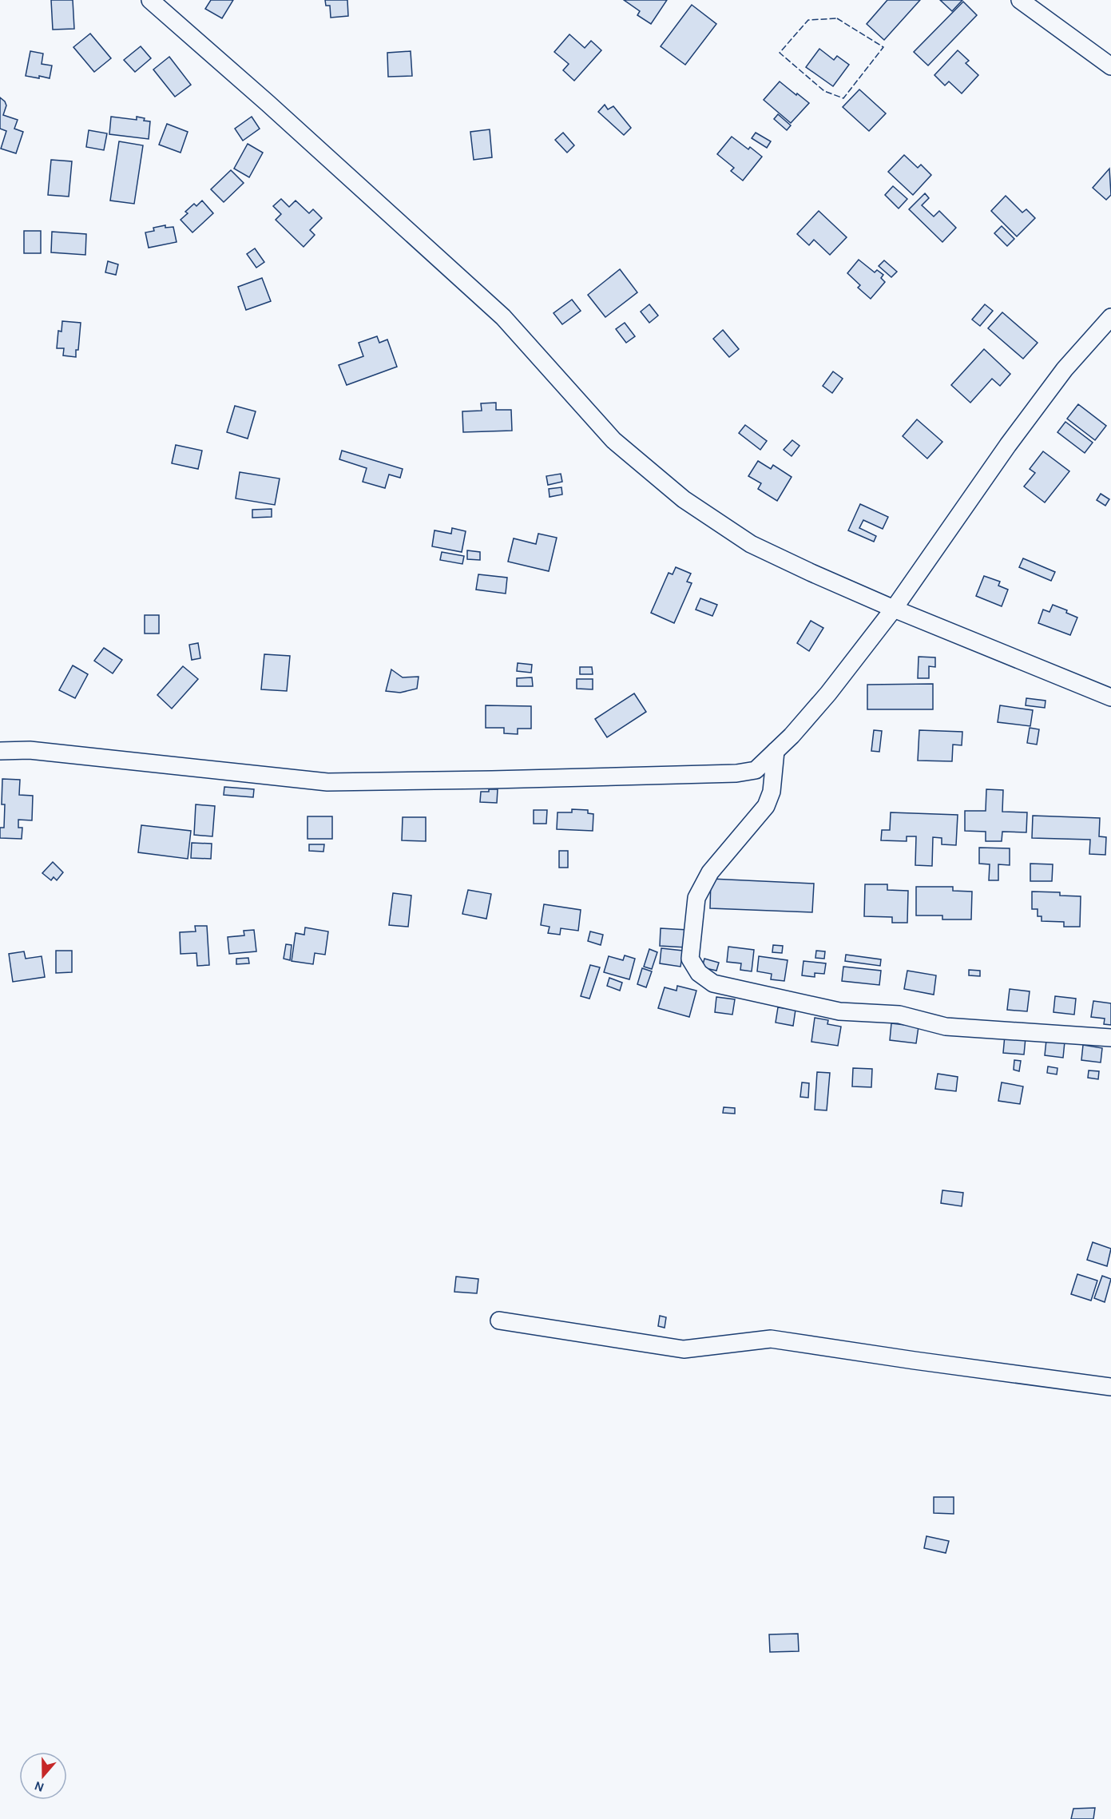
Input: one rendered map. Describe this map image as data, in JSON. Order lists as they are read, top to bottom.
{
  "north": "bottom"
}
